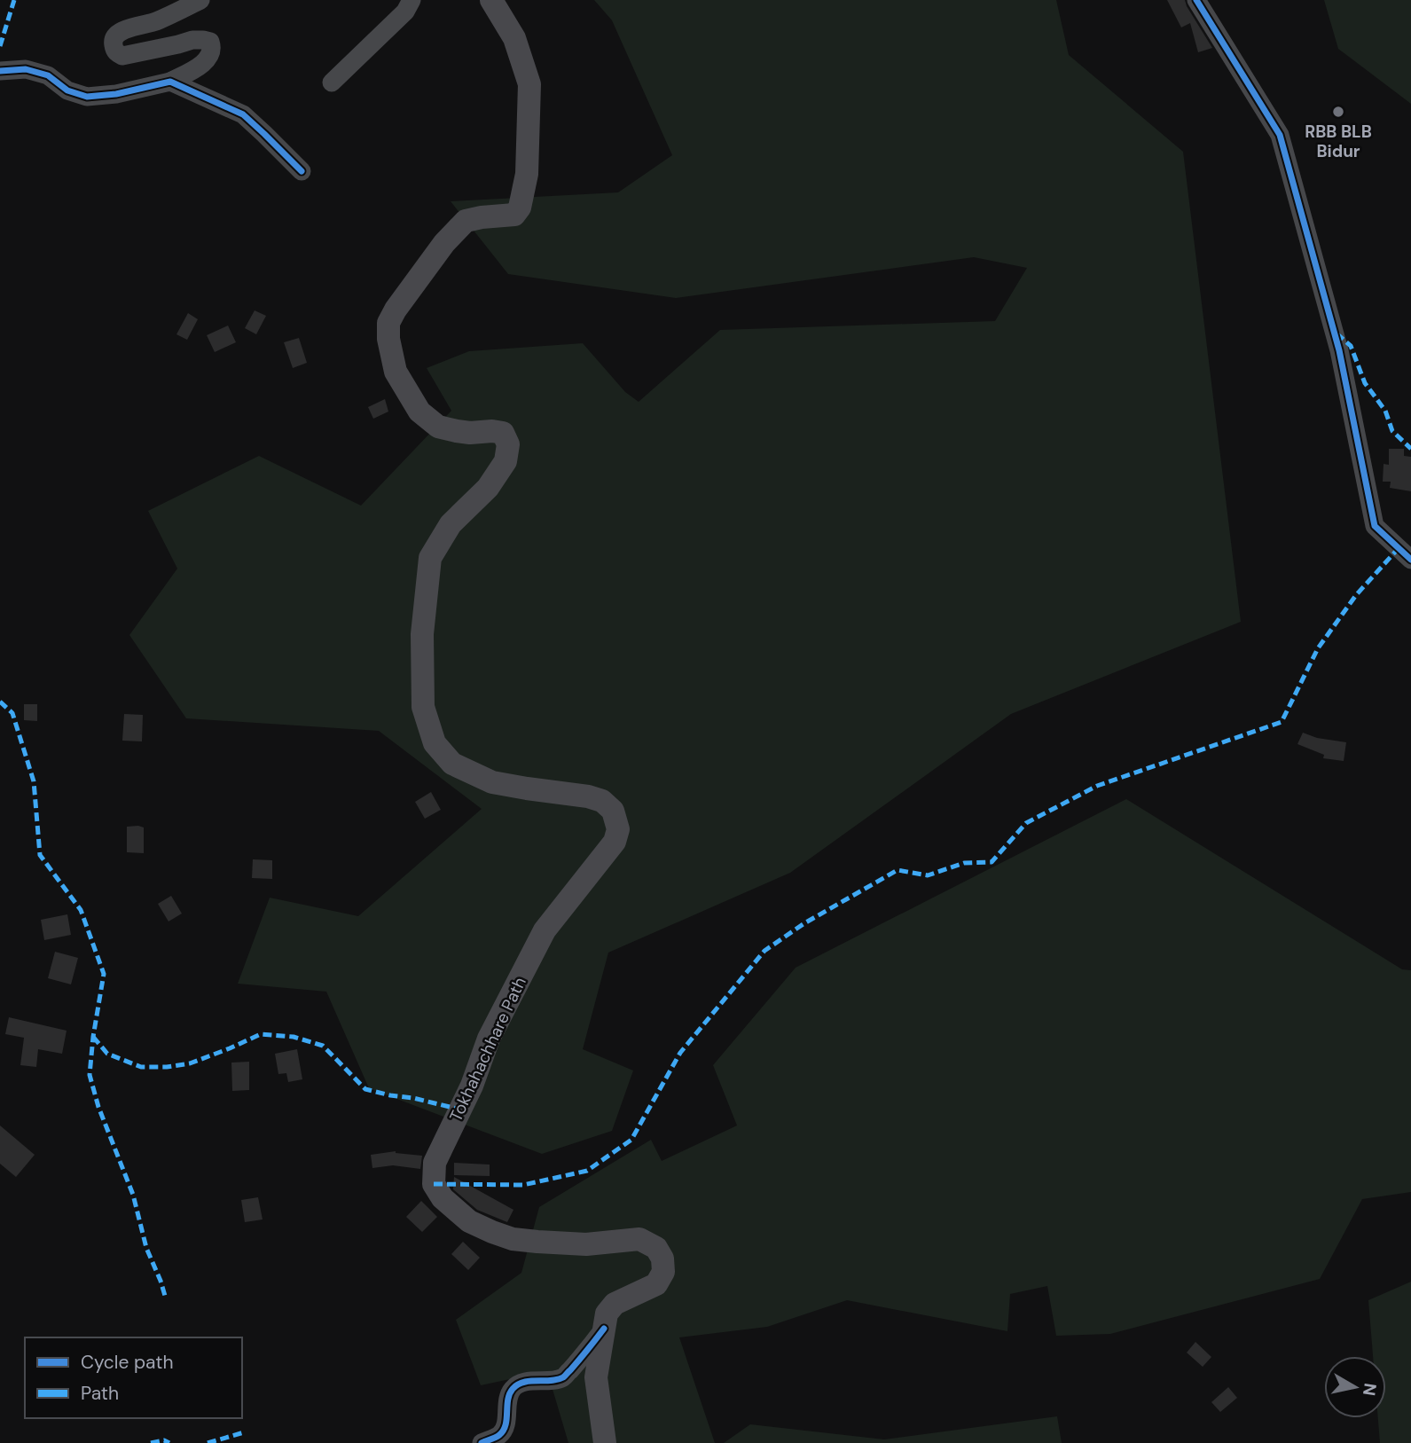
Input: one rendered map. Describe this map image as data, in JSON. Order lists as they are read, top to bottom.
{
  "streets": {
    "main road": ["Tokhahachhare Path"]
  },
  "places": ["RBB BLB Bidur"],
  "legend": ["Cycle path", "Path"],
  "north": "right"
}
